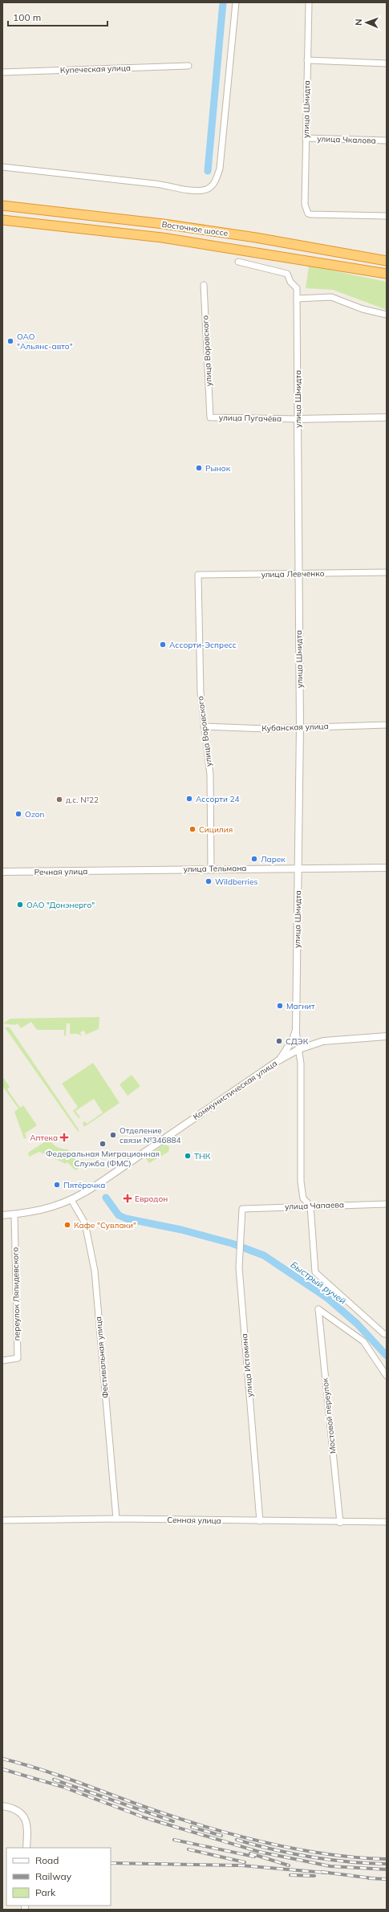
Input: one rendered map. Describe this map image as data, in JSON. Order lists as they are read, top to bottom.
{
  "streets": {
    "highway": ["Восточное шоссе"],
    "street": [
      "Купеческая улица",
      "улица Шмидта",
      "улица Чкалова",
      "улица Воровского",
      "улица Пугачёва",
      "улица Левченко",
      "Кубанская улица",
      "улица Тельмана",
      "Речная улица",
      "Коммунистическая улица",
      "улица Чапаева",
      "переулок Ляпидевского",
      "Фестивальная улица",
      "улица Истомина",
      "Мостовой переулок",
      "Сенная улица"
    ]
  },
  "crossings": [
    ["улица Шмидта", "улица Чкалова"],
    ["улица Шмидта", "улица Пугачёва"],
    ["улица Шмидта", "улица Левченко"],
    ["улица Шмидта", "Кубанская улица"],
    ["улица Шмидта", "улица Тельмана"],
    ["улица Шмидта", "Коммунистическая улица"],
    ["улица Шмидта", "улица Чапаева"],
    ["улица Воровского", "улица Пугачёва"],
    ["улица Воровского", "улица Левченко"],
    ["улица Воровского", "Кубанская улица"],
    ["улица Воровского", "улица Тельмана"],
    ["улица Тельмана", "Речная улица"],
    ["Коммунистическая улица", "переулок Ляпидевского"],
    ["Коммунистическая улица", "Фестивальная улица"],
    ["улица Чапаева", "улица Истомина"],
    ["Фестивальная улица", "Сенная улица"],
    ["улица Истомина", "Сенная улица"],
    ["Мостовой переулок", "Сенная улица"]
  ],
  "water": ["Быстрый ручей"],
  "places": {
    "other": [
      "ОАО \"Альянс-авто\"",
      "Рынок",
      "Ассорти-Эспресс",
      "Ассорти 24",
      "д.с. №22",
      "Ozon",
      "Сицилия",
      "Ларек",
      "Wildberries",
      "ОАО \"Донэнерго\"",
      "Магнит",
      "СДЭК",
      "Отделение связи №346884",
      "Федеральная Миграционная Служба (ФМС)",
      "ТНК",
      "Пятёрочка",
      "Кафе \"Сувлаки\""
    ],
    "health": ["Аптека", "Евродон"]
  },
  "legend": ["Road", "Railway", "Park"],
  "scale_bar": "100 m",
  "north": "left"
}
